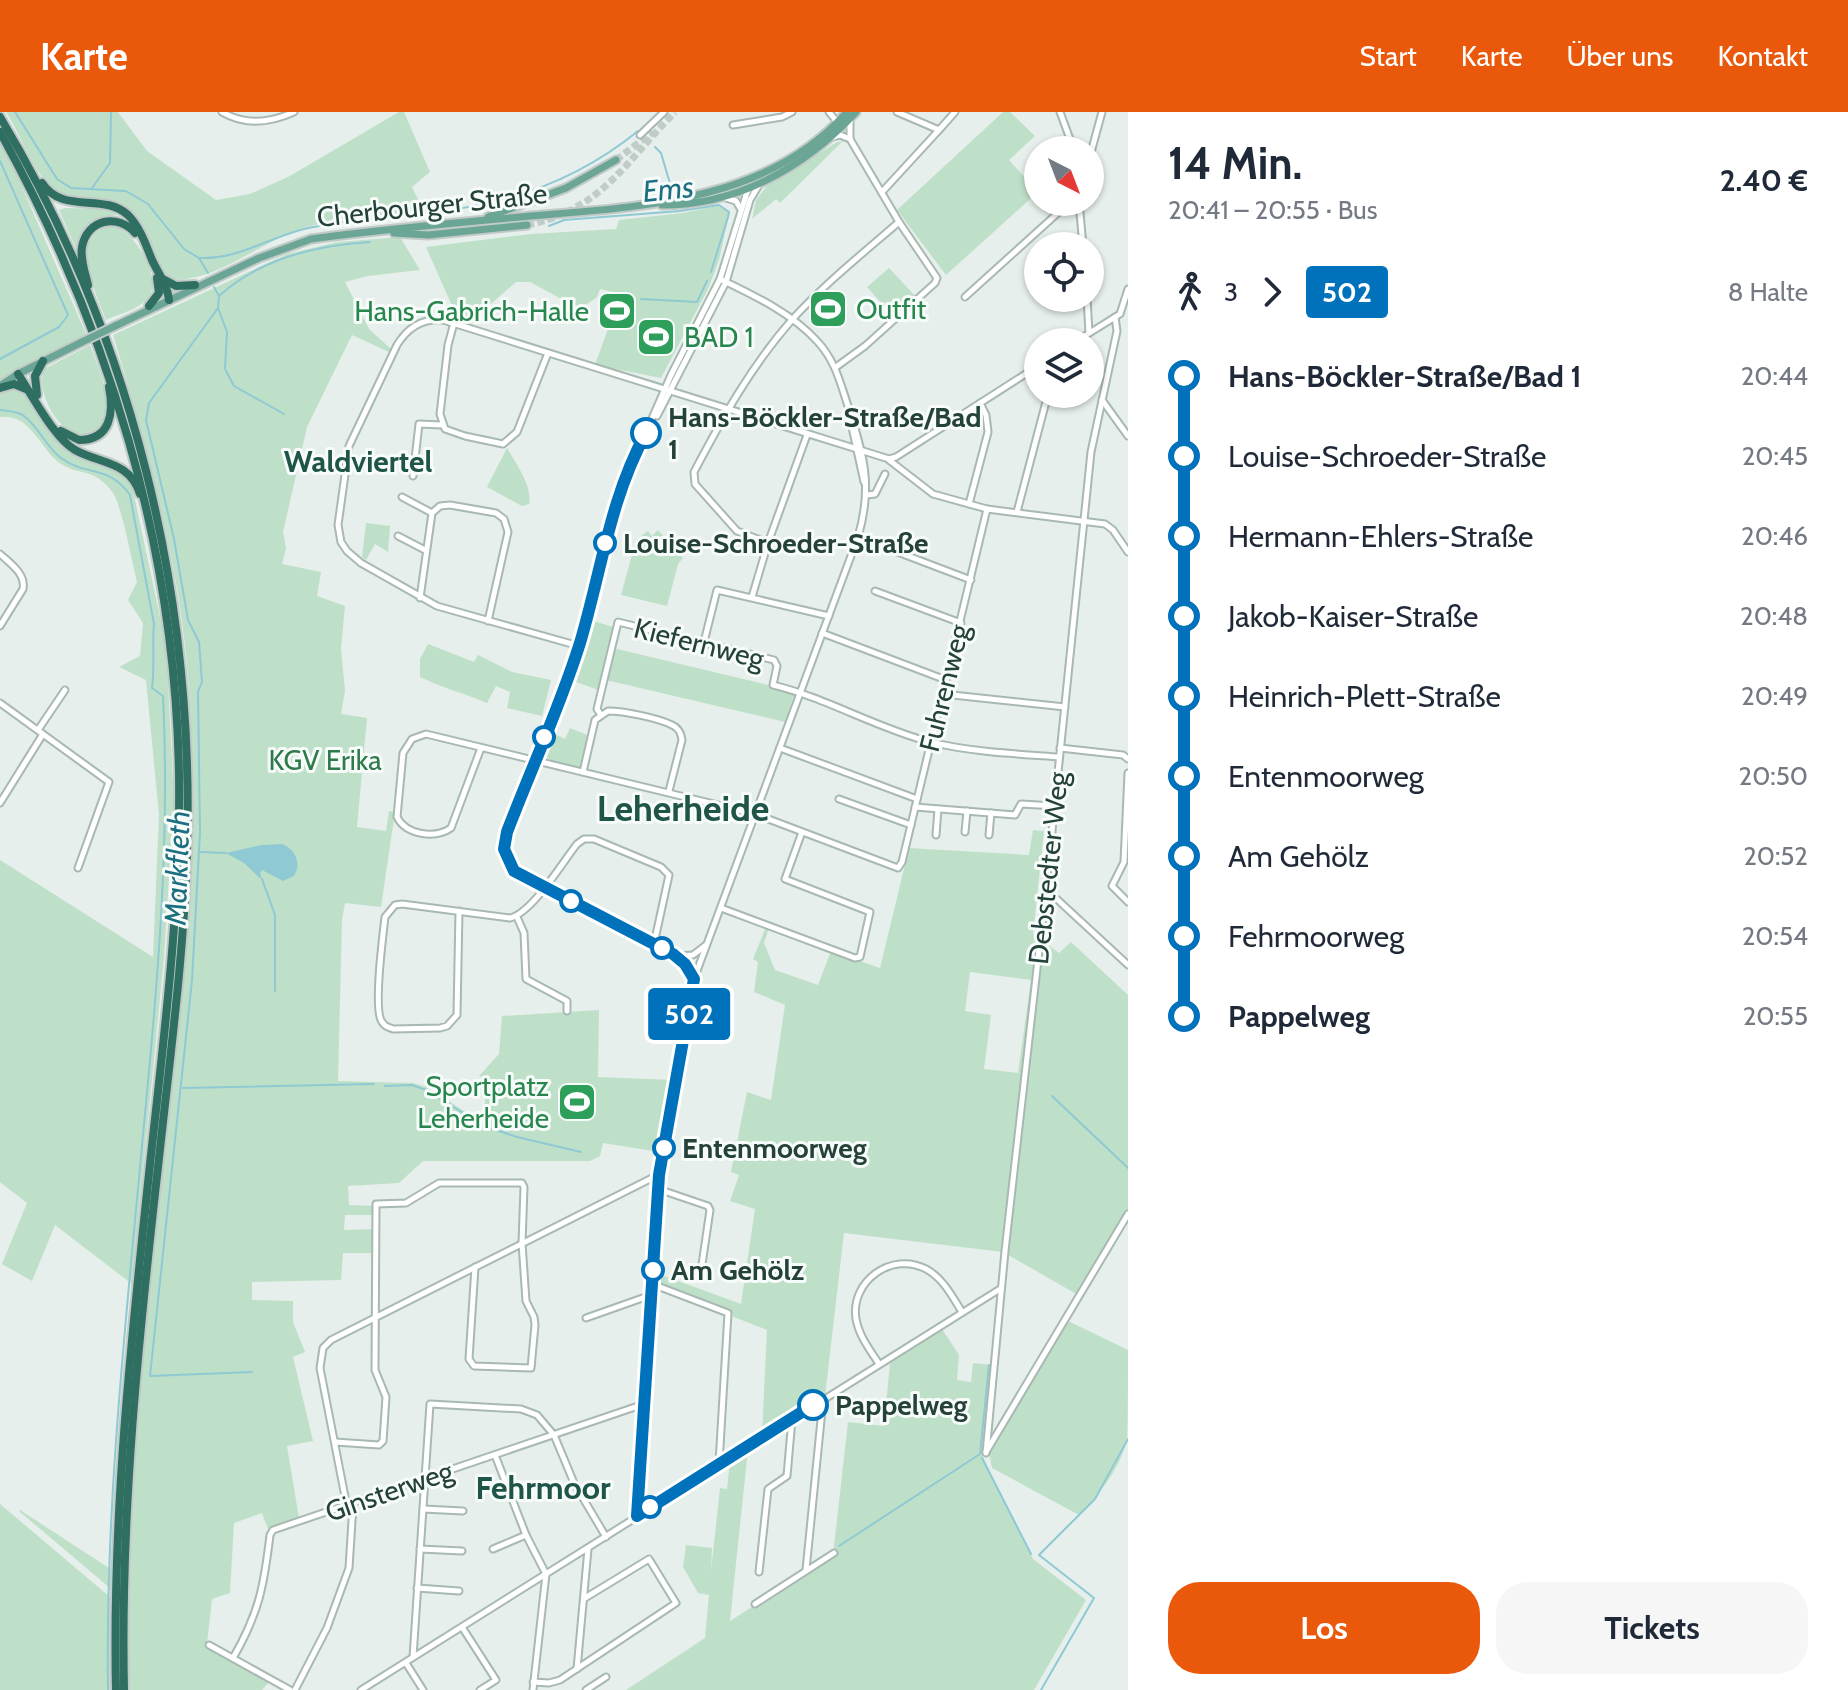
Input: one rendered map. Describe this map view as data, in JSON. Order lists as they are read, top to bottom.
{
  "streets": {
    "main road": ["Cherbourger Straße"],
    "street": [
      "Kiefernweg",
      "Fuhrenweg",
      "Debstedter Weg",
      "Ginsterweg"
    ]
  },
  "districts": ["Waldviertel", "Leherheide", "Fehrmoor"],
  "water": ["Ems", "Markfleth"],
  "parks": ["KGV Erika"],
  "places": {
    "sports": [
      "Outfit",
      "Hans-Gabrich-Halle",
      "BAD 1",
      "Sportplatz Leherheide"
    ],
    "other": [
      "Hans-Böckler-Straße/Bad 1",
      "Louise-Schroeder-Straße",
      "Entenmoorweg",
      "Am Gehölz",
      "Pappelweg"
    ]
  },
  "lines": ["bus line 502"],
  "north": "bottom right",
  "page": {
    "header": "Karte",
    "nav": [
      "Start",
      "Karte",
      "Über uns",
      "Kontakt"
    ],
    "on_map": "502",
    "heading": ["14 Min.", "20:41 – 20:55 · Bus", "2.40 €"],
    "legs": ["3", "502", "8 Halte"],
    "list": [
      {
        "name": "Hans-Böckler-Straße/Bad 1",
        "value": "20:44"
      },
      {
        "name": "Louise-Schroeder-Straße",
        "value": "20:45"
      },
      {
        "name": "Hermann-Ehlers-Straße",
        "value": "20:46"
      },
      {
        "name": "Jakob-Kaiser-Straße",
        "value": "20:48"
      },
      {
        "name": "Heinrich-Plett-Straße",
        "value": "20:49"
      },
      {
        "name": "Entenmoorweg",
        "value": "20:50"
      },
      {
        "name": "Am Gehölz",
        "value": "20:52"
      },
      {
        "name": "Fehrmoorweg",
        "value": "20:54"
      },
      {
        "name": "Pappelweg",
        "value": "20:55"
      }
    ],
    "buttons": ["Los", "Tickets"]
  }
}
